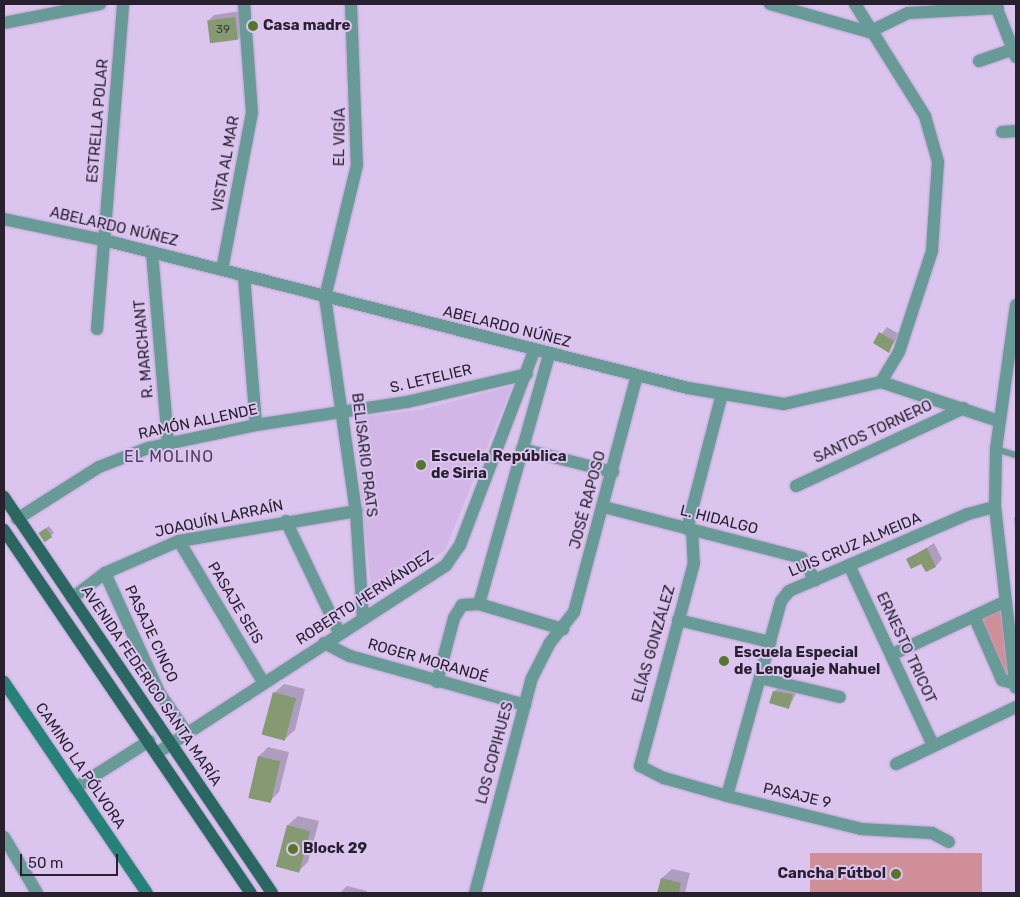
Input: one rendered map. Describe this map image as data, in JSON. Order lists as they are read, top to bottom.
{
  "streets": {
    "main road": ["AVENIDA FEDERICO SANTA MARÍA"],
    "street": [
      "ESTRELLA POLAR",
      "EL VIGÍA",
      "VISTA AL MAR",
      "ABELARDO NÚÑEZ",
      "R. MARCHANT",
      "S. LETELIER",
      "RAMÓN ALLENDE",
      "SANTOS TORNERO",
      "BELISARIO PRATS",
      "JOSÉ RAPOSO",
      "JOAQUÍN LARRAÍN",
      "L. HIDALGO",
      "LUIS CRUZ ALMEIDA",
      "ROBERTO HERNÁNDEZ",
      "PASAJE SEIS",
      "PASAJE CINCO",
      "ELÍAS GONZÁLEZ",
      "ERNESTO TRICOT",
      "ROGER MORANDÉ",
      "LOS COPIHUES",
      "CAMINO LA PÓLVORA",
      "PASAJE 9"
    ]
  },
  "crossings": [
    ["ESTRELLA POLAR", "ABELARDO NÚÑEZ"],
    ["EL VIGÍA", "ABELARDO NÚÑEZ"],
    ["EL VIGÍA", "BELISARIO PRATS"],
    ["VISTA AL MAR", "ABELARDO NÚÑEZ"],
    ["ABELARDO NÚÑEZ", "R. MARCHANT"],
    ["ABELARDO NÚÑEZ", "SANTOS TORNERO"],
    ["ABELARDO NÚÑEZ", "BELISARIO PRATS"],
    ["ABELARDO NÚÑEZ", "JOSÉ RAPOSO"],
    ["ABELARDO NÚÑEZ", "ROBERTO HERNÁNDEZ"],
    ["ABELARDO NÚÑEZ", "ELÍAS GONZÁLEZ"],
    ["R. MARCHANT", "RAMÓN ALLENDE"],
    ["S. LETELIER", "RAMÓN ALLENDE"],
    ["S. LETELIER", "BELISARIO PRATS"],
    ["S. LETELIER", "ROBERTO HERNÁNDEZ"],
    ["RAMÓN ALLENDE", "BELISARIO PRATS"],
    ["RAMÓN ALLENDE", "AVENIDA FEDERICO SANTA MARÍA"],
    ["BELISARIO PRATS", "JOAQUÍN LARRAÍN"],
    ["BELISARIO PRATS", "ROBERTO HERNÁNDEZ"],
    ["JOSÉ RAPOSO", "L. HIDALGO"],
    ["JOSÉ RAPOSO", "LOS COPIHUES"],
    ["JOAQUÍN LARRAÍN", "PASAJE SEIS"],
    ["JOAQUÍN LARRAÍN", "PASAJE CINCO"],
    ["JOAQUÍN LARRAÍN", "AVENIDA FEDERICO SANTA MARÍA"],
    ["L. HIDALGO", "LUIS CRUZ ALMEIDA"],
    ["L. HIDALGO", "ELÍAS GONZÁLEZ"],
    ["LUIS CRUZ ALMEIDA", "ERNESTO TRICOT"],
    ["LUIS CRUZ ALMEIDA", "PASAJE 9"],
    ["ROBERTO HERNÁNDEZ", "PASAJE SEIS"],
    ["ROBERTO HERNÁNDEZ", "PASAJE CINCO"],
    ["ROBERTO HERNÁNDEZ", "ROGER MORANDÉ"],
    ["ROBERTO HERNÁNDEZ", "AVENIDA FEDERICO SANTA MARÍA"],
    ["ELÍAS GONZÁLEZ", "PASAJE 9"],
    ["ROGER MORANDÉ", "LOS COPIHUES"]
  ],
  "districts": ["EL MOLINO"],
  "places": [
    "Casa madre",
    "Escuela República de Siria",
    "Escuela Especial de Lenguaje Nahuel",
    "Block 29",
    "Cancha Fútbol"
  ],
  "house_numbers": ["39"],
  "scale_bar": "50 m"
}
